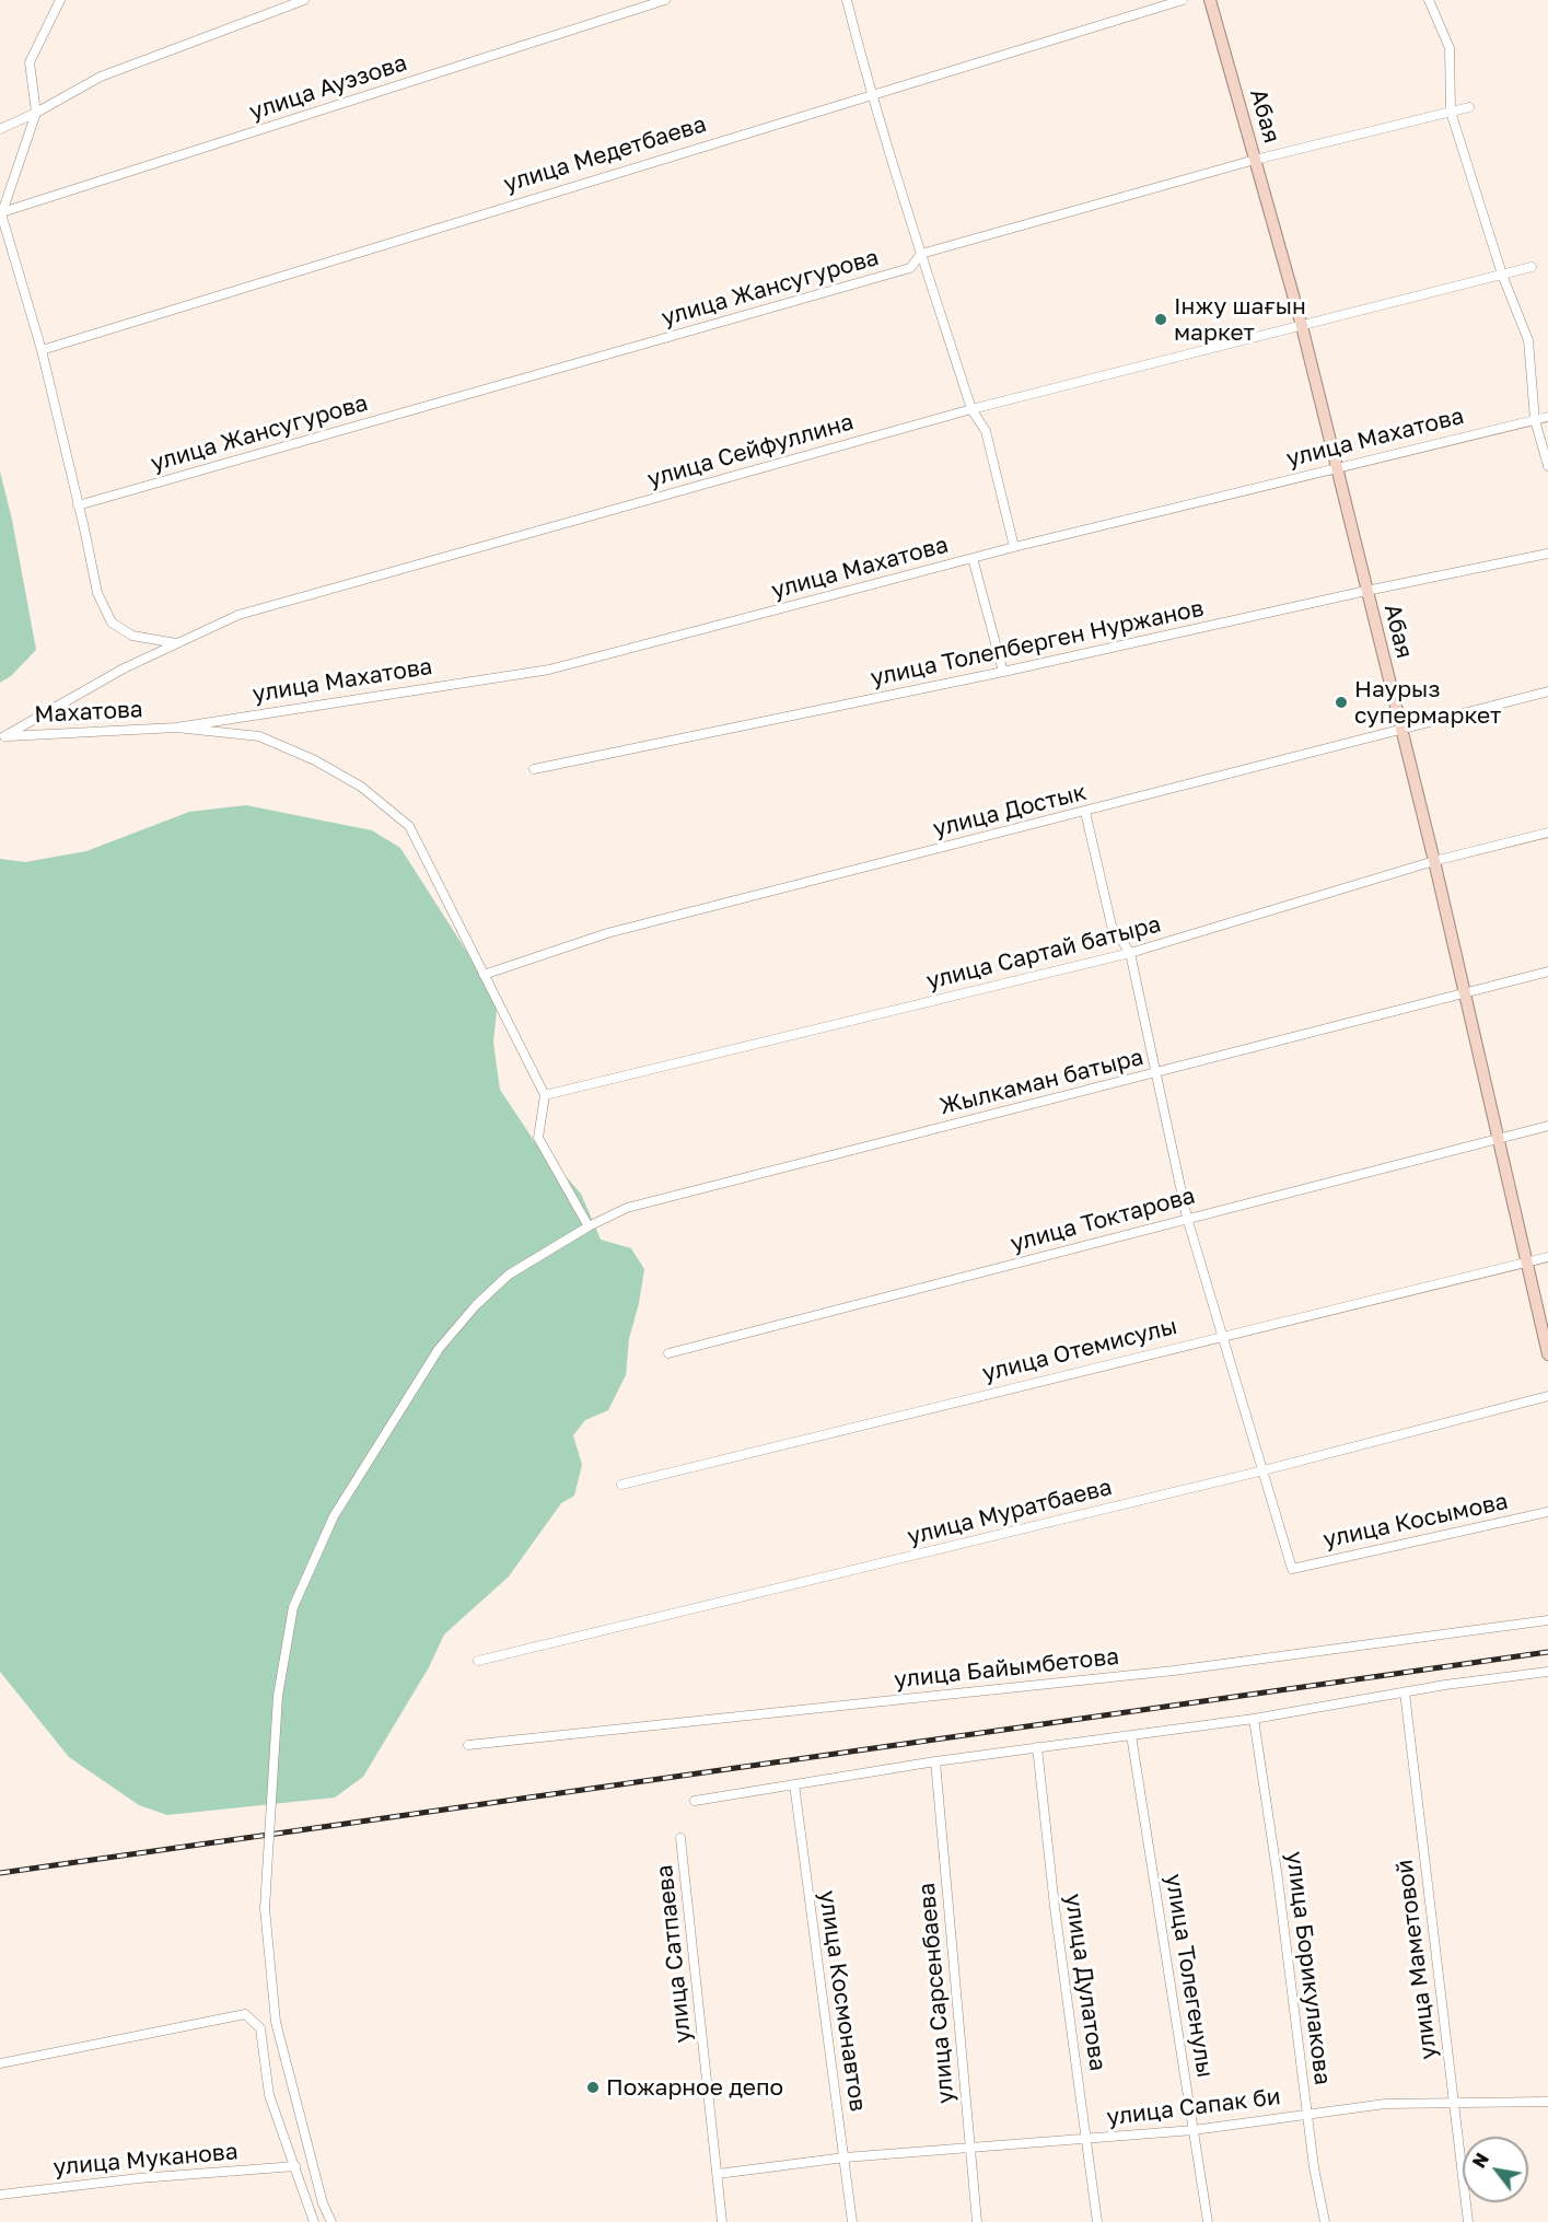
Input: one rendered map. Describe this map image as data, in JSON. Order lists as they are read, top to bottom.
{
  "streets": {
    "street": [
      "улица Ауэзова",
      "Абая",
      "улица Медетбаева",
      "улица Жансугурова",
      "улица Махатова",
      "улица Сейфуллина",
      "улица Толепберген Нуржанов",
      "Махатова",
      "улица Достык",
      "улица Сартай батыра",
      "Жылкаман батыра",
      "улица Токтарова",
      "улица Отемисулы",
      "улица Муратбаева",
      "улица Косымова",
      "улица Байымбетова",
      "улица Сатпаева",
      "улица Маметовой",
      "улица Борикулакова",
      "улица Толегенулы",
      "улица Дулатова",
      "улица Сарсенбаева",
      "улица Космонавтов",
      "улица Сапак би",
      "улица Муканова"
    ]
  },
  "crossings": [
    ["Абая", "улица Жансугурова"],
    ["Абая", "улица Махатова"],
    ["Абая", "улица Сейфуллина"],
    ["Абая", "улица Толепберген Нуржанов"],
    ["Абая", "улица Достык"],
    ["Абая", "улица Сартай батыра"],
    ["Абая", "Жылкаман батыра"],
    ["Абая", "улица Токтарова"],
    ["Абая", "улица Отемисулы"],
    ["улица Махатова", "Махатова"],
    ["улица Сейфуллина", "Махатова"],
    ["улица Муратбаева", "улица Косымова"],
    ["улица Сатпаева", "улица Сапак би"],
    ["улица Маметовой", "улица Сапак би"],
    ["улица Борикулакова", "улица Сапак би"],
    ["улица Толегенулы", "улица Сапак би"],
    ["улица Дулатова", "улица Сапак би"],
    ["улица Сарсенбаева", "улица Сапак би"],
    ["улица Космонавтов", "улица Сапак би"]
  ],
  "places": ["Інжу шағын маркет", "Наурыз супермаркет", "Пожарное депо"],
  "north": "top left"
}
